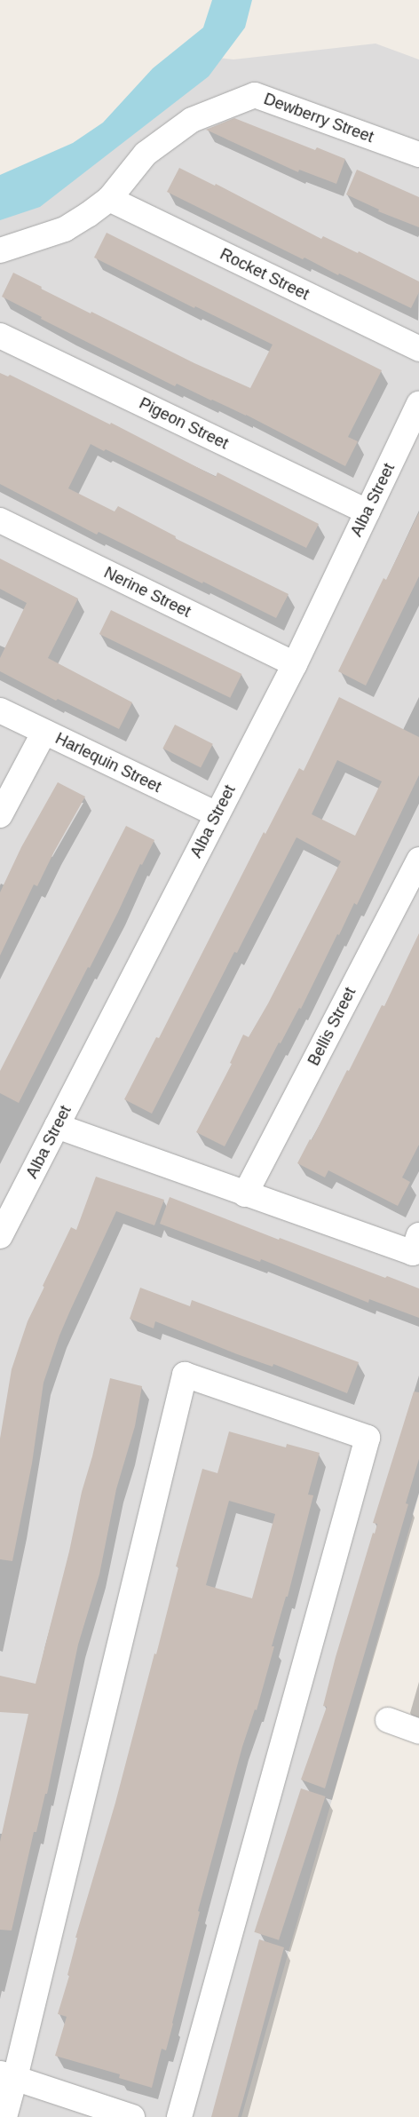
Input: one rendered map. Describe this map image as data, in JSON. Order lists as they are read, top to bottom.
{
  "streets": {
    "street": [
      "Dewberry Street",
      "Rocket Street",
      "Pigeon Street",
      "Alba Street",
      "Nerine Street",
      "Harlequin Street",
      "Bellis Street"
    ]
  },
  "crossings": [
    ["Dewberry Street", "Rocket Street"],
    ["Pigeon Street", "Alba Street"],
    ["Alba Street", "Nerine Street"],
    ["Alba Street", "Harlequin Street"]
  ]
}
